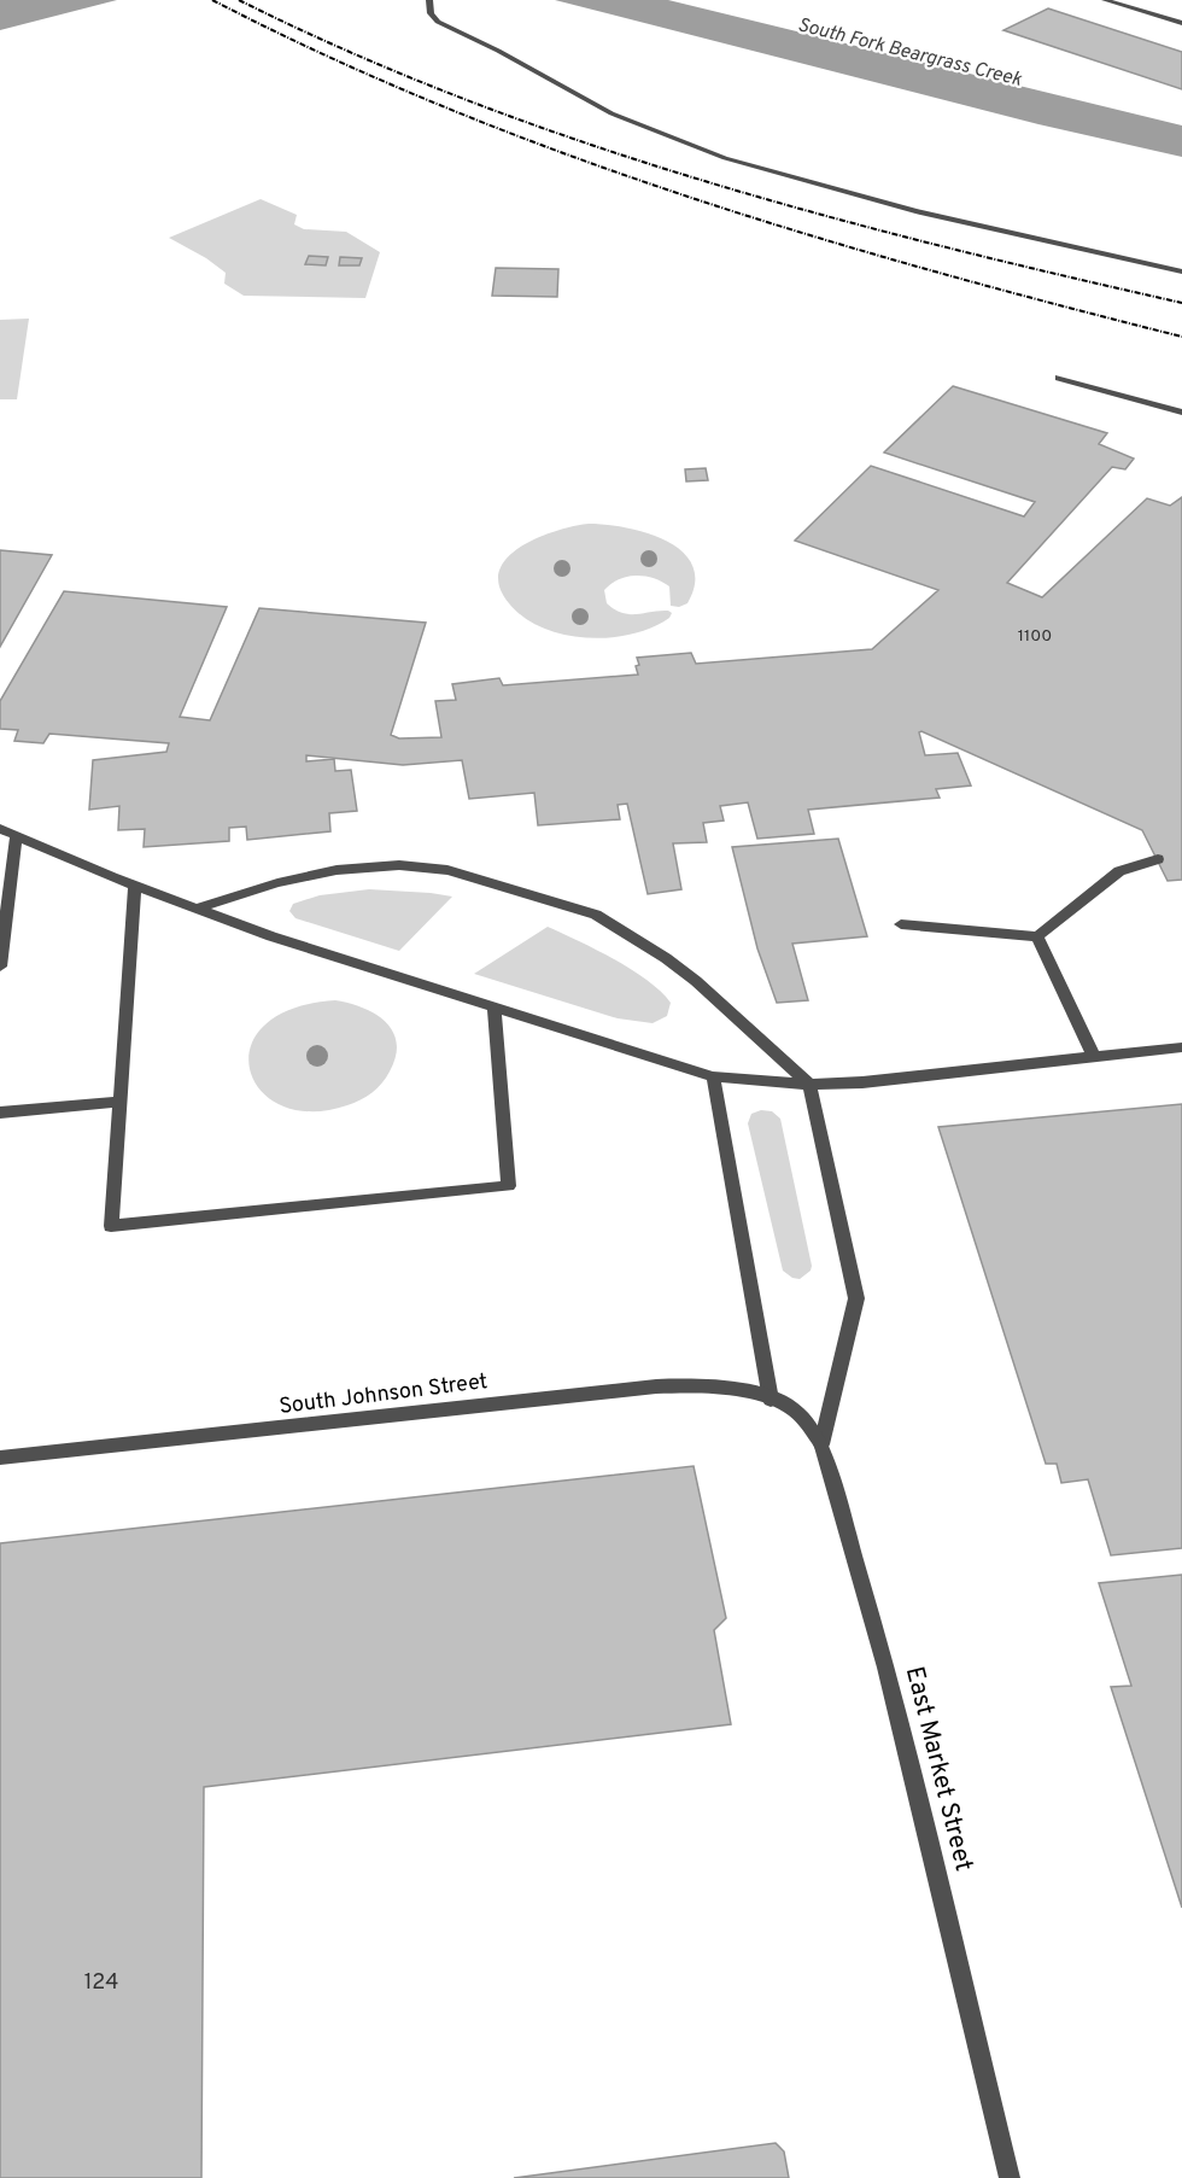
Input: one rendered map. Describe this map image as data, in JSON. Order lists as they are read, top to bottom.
{
  "streets": {
    "street": ["South Johnson Street", "East Market Street"]
  },
  "crossings": [
    ["South Johnson Street", "East Market Street"]
  ],
  "water": ["South Fork Beargrass Creek"],
  "house_numbers": ["1100", "124"]
}
